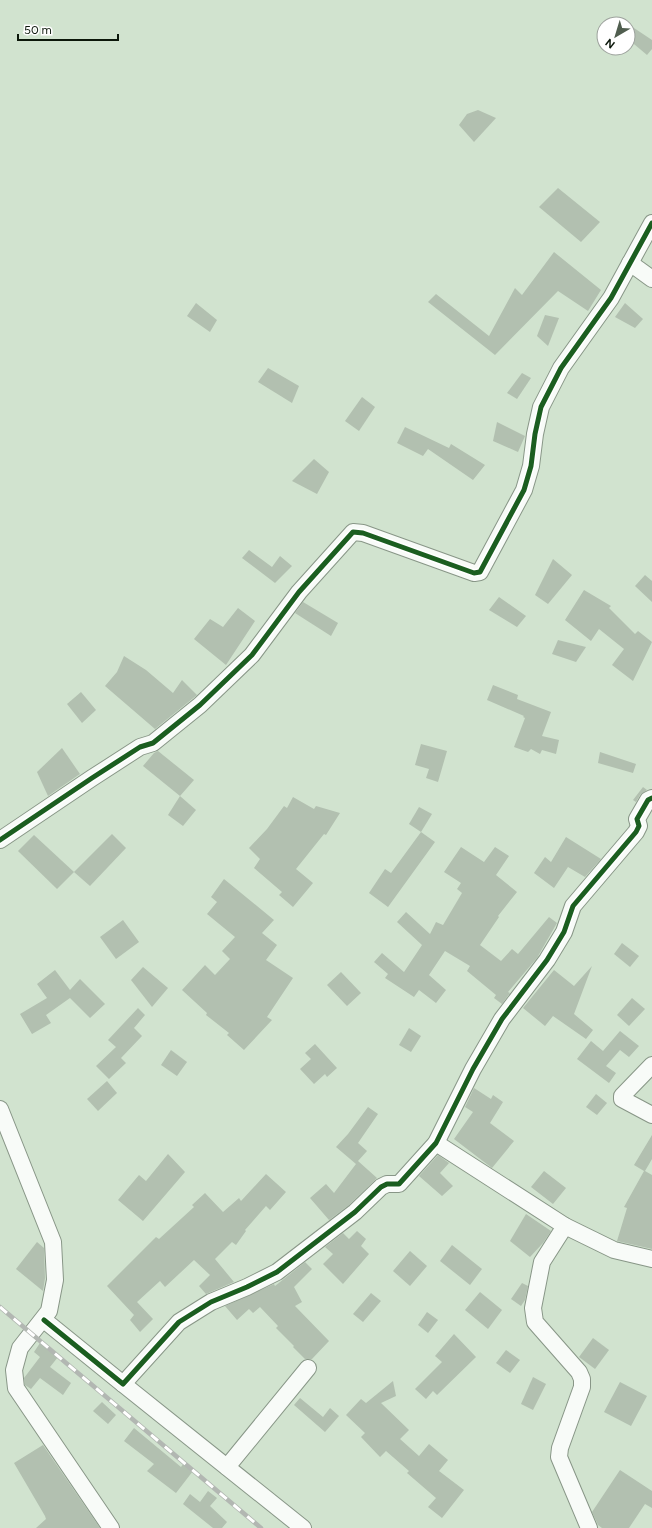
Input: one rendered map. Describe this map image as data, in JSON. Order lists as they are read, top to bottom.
{
  "scale_bar": "50 m",
  "north": "bottom left"
}
